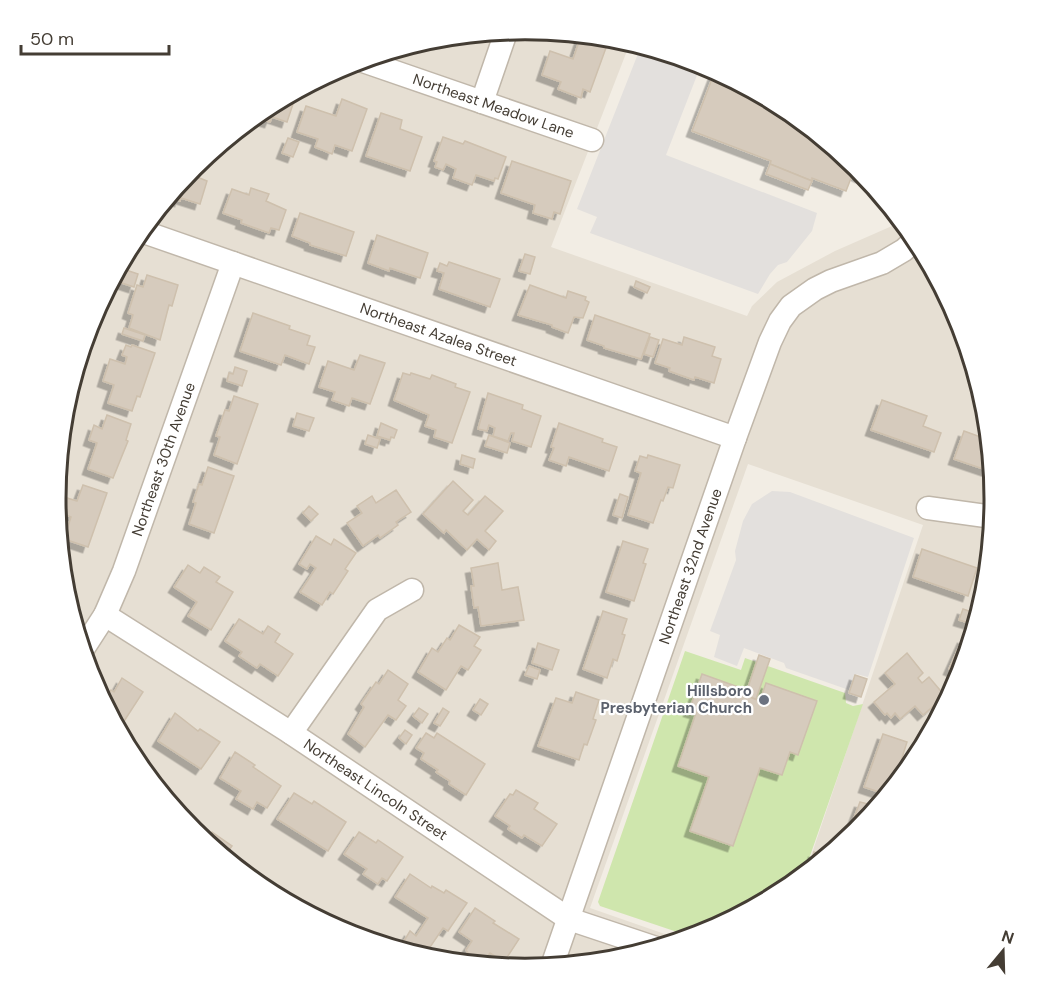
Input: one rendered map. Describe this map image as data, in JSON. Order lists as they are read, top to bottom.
{
  "streets": {
    "street": [
      "Northeast Meadow Lane",
      "Northeast Azalea Street",
      "Northeast 30th Avenue",
      "Northeast 32nd Avenue",
      "Northeast Lincoln Street"
    ]
  },
  "crossings": [
    ["Northeast Azalea Street", "Northeast 30th Avenue"],
    ["Northeast Azalea Street", "Northeast 32nd Avenue"],
    ["Northeast 30th Avenue", "Northeast Lincoln Street"],
    ["Northeast 32nd Avenue", "Northeast Lincoln Street"]
  ],
  "places": ["Hillsboro Presbyterian Church"],
  "scale_bar": "50 m",
  "north": "top"
}
